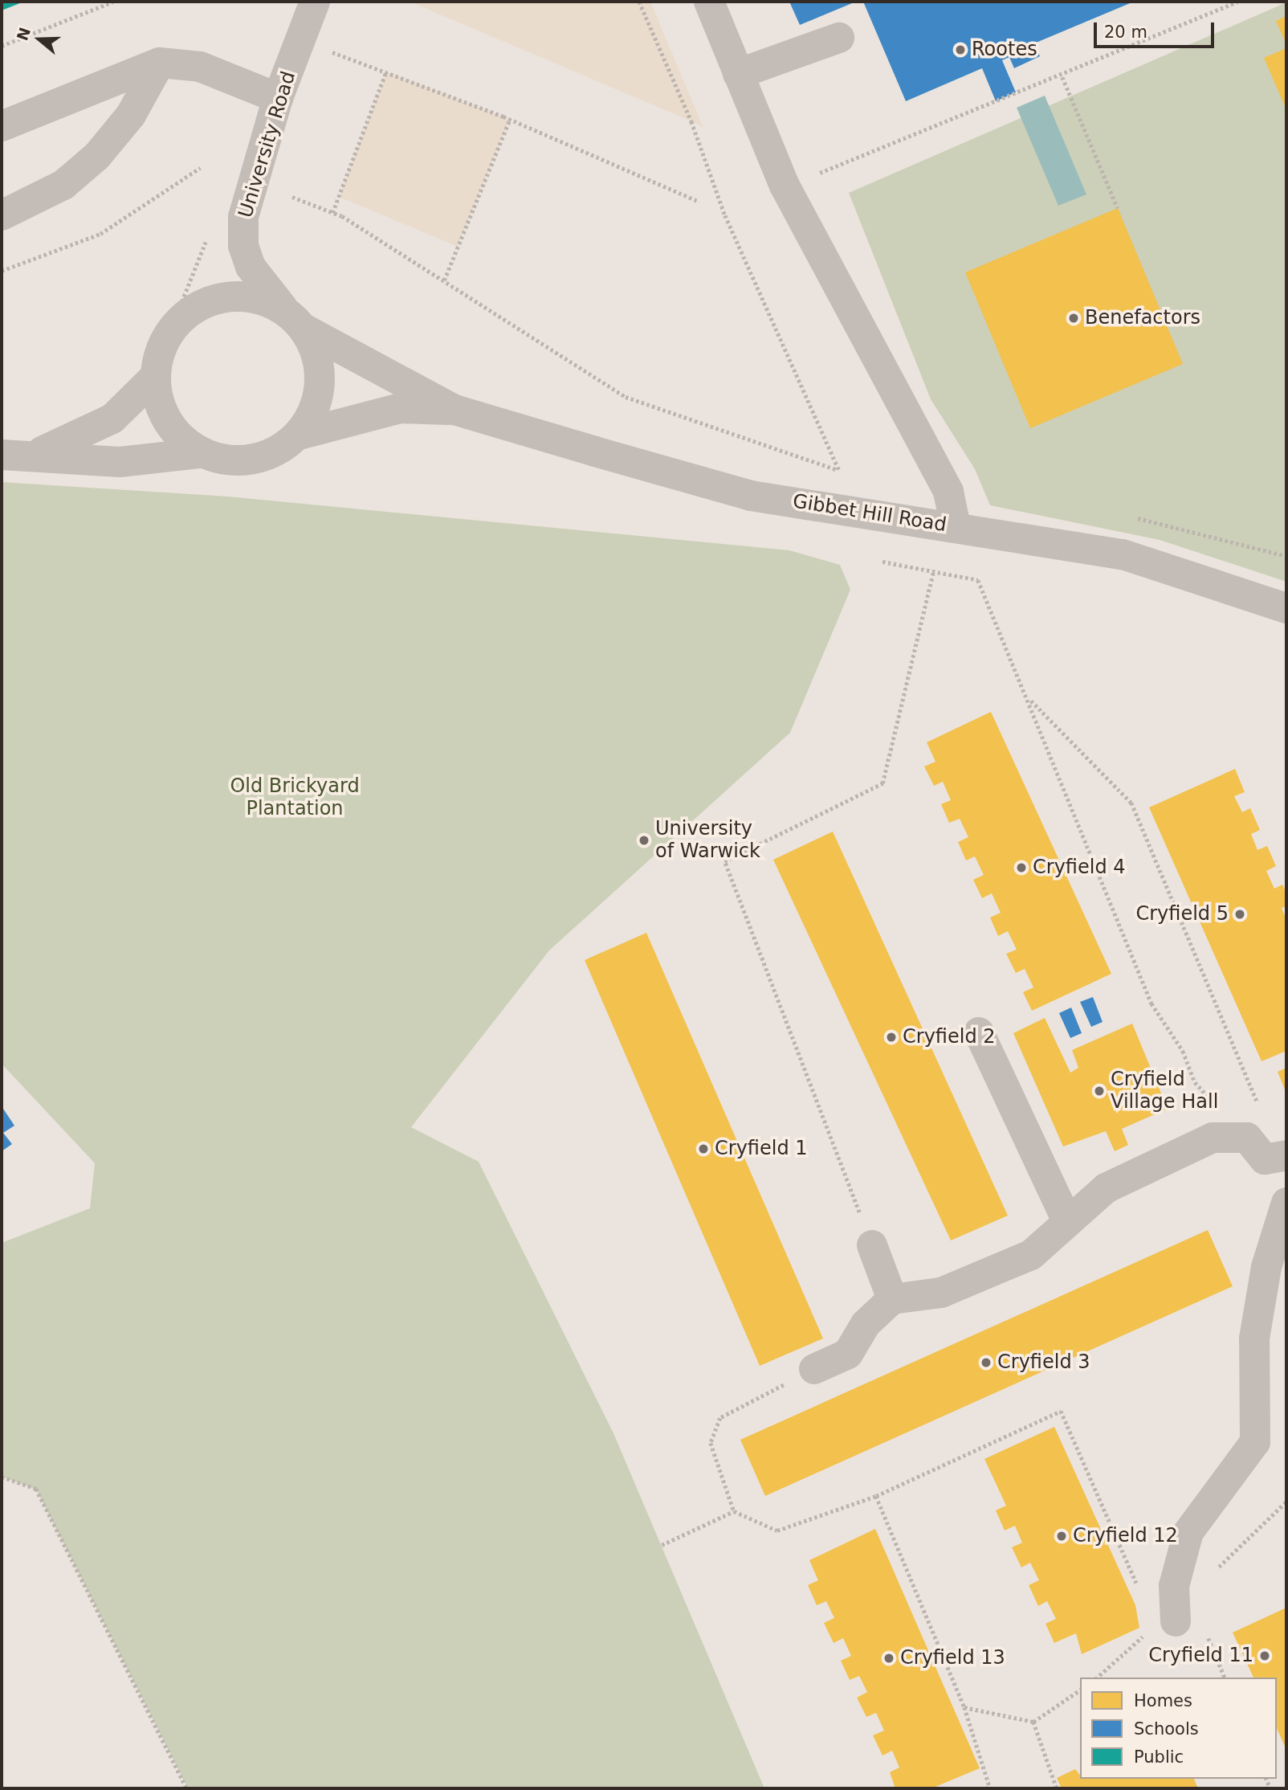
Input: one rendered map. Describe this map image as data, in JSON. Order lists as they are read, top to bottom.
{
  "streets": {
    "street": ["University Road", "Gibbet Hill Road"]
  },
  "crossings": [
    ["University Road", "Gibbet Hill Road"]
  ],
  "parks": ["Old Brickyard Plantation"],
  "places": [
    "Rootes",
    "Benefactors",
    "University of Warwick",
    "Cryfield 4",
    "Cryfield 5",
    "Cryfield 2",
    "Cryfield Village Hall",
    "Cryfield 1",
    "Cryfield 3",
    "Cryfield 12",
    "Cryfield 11",
    "Cryfield 13"
  ],
  "legend": ["Homes", "Schools", "Public"],
  "scale_bar": "20 m",
  "north": "left"
}
